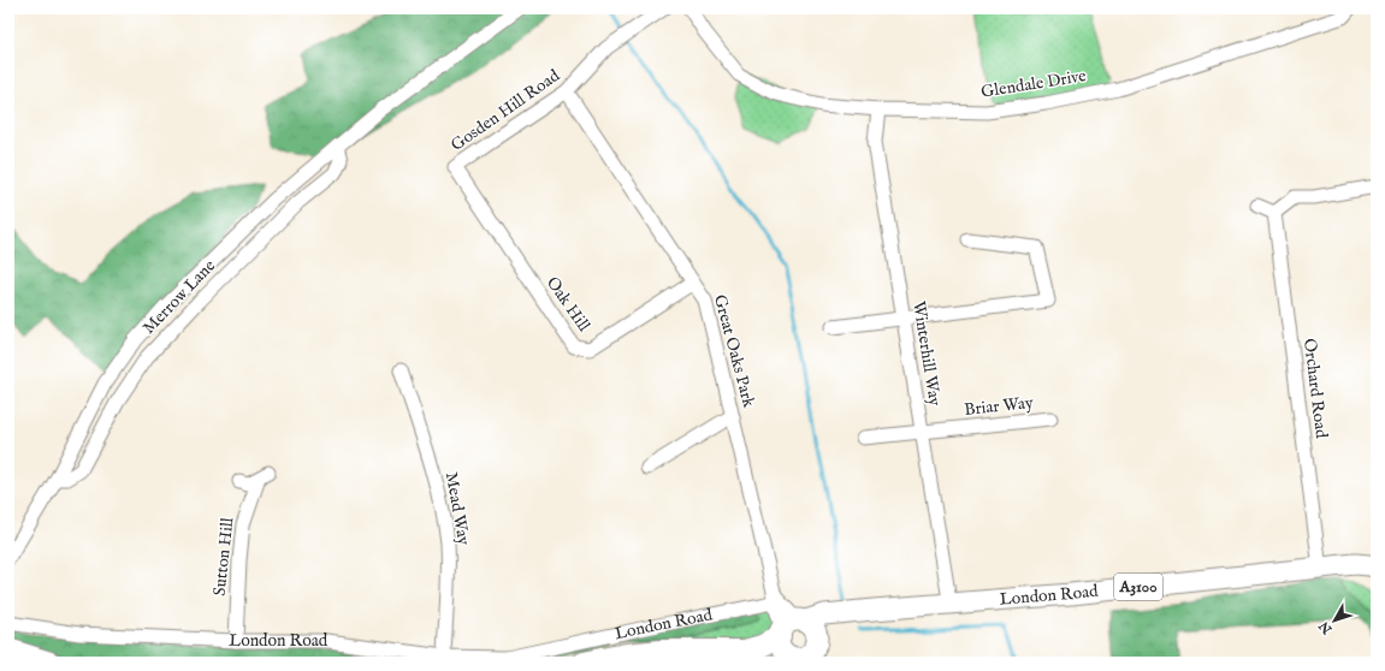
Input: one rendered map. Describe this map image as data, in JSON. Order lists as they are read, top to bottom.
{
  "streets": {
    "main road": ["A3100", "London Road"],
    "street": [
      "Glendale Drive",
      "Gosden Hill Road",
      "Merrow Lane",
      "Oak Hill",
      "Great Oaks Park",
      "Winterhill Way",
      "Orchard Road",
      "Briar Way",
      "Mead Way",
      "Sutton Hill"
    ]
  },
  "crossings": [
    ["Glendale Drive", "Winterhill Way"],
    ["Gosden Hill Road", "Oak Hill"],
    ["Gosden Hill Road", "Great Oaks Park"],
    ["Oak Hill", "Great Oaks Park"],
    ["Great Oaks Park", "London Road"],
    ["Winterhill Way", "Briar Way"],
    ["Winterhill Way", "London Road"],
    ["Orchard Road", "London Road"],
    ["Mead Way", "London Road"],
    ["Sutton Hill", "London Road"]
  ],
  "north": "bottom left"
}
